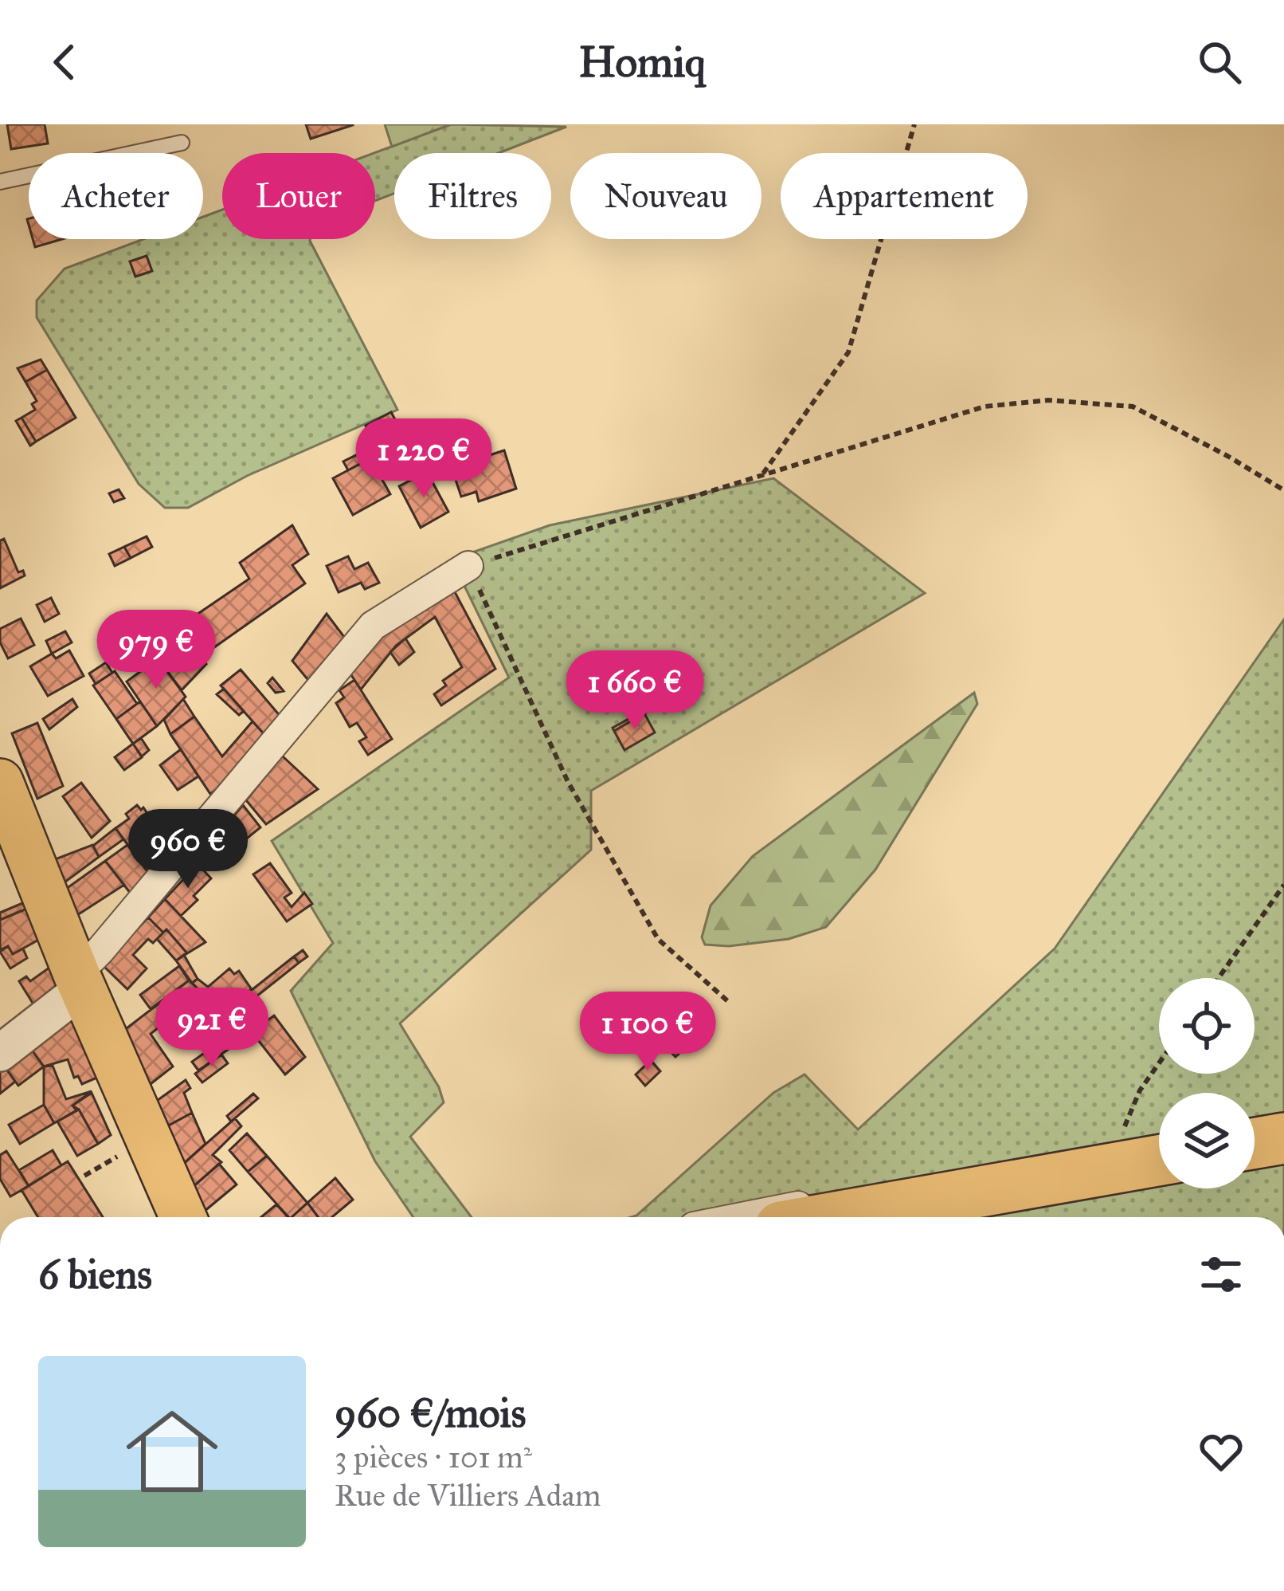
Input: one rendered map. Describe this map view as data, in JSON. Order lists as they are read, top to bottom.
{
  "page": {
    "header": "Homiq",
    "chip": [
      "Acheter",
      "Louer",
      "Filtres",
      "Nouveau",
      "Appartement"
    ],
    "price": [
      "1 220 €",
      "979 €",
      "1 660 €",
      "960 €",
      "921 €",
      "1 100 €"
    ],
    "heading": "6 biens",
    "list": [
      {
        "name": "960 €/mois",
        "note": "3 pièces · 101 m² · Rue de Villiers Adam"
      }
    ]
  }
}
